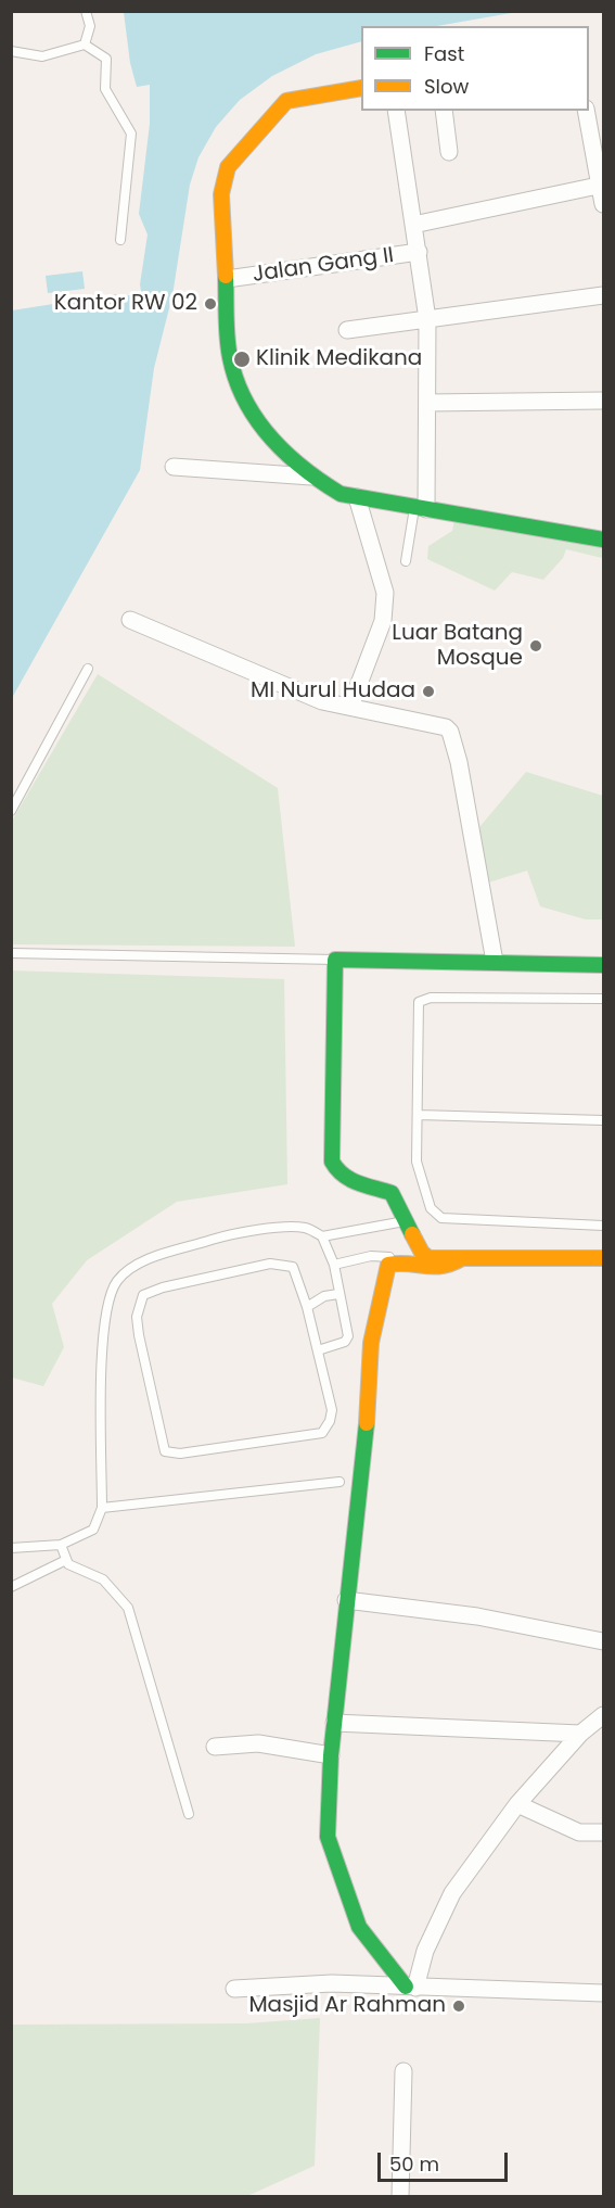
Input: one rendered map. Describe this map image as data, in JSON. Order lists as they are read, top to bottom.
{
  "streets": {
    "street": ["Jalan Gang II"]
  },
  "places": [
    "Kantor RW 02",
    "Klinik Medikana",
    "Luar Batang Mosque",
    "MI Nurul Hudaa",
    "Masjid Ar Rahman"
  ],
  "legend": ["Fast", "Slow"],
  "scale_bar": "50 m"
}
